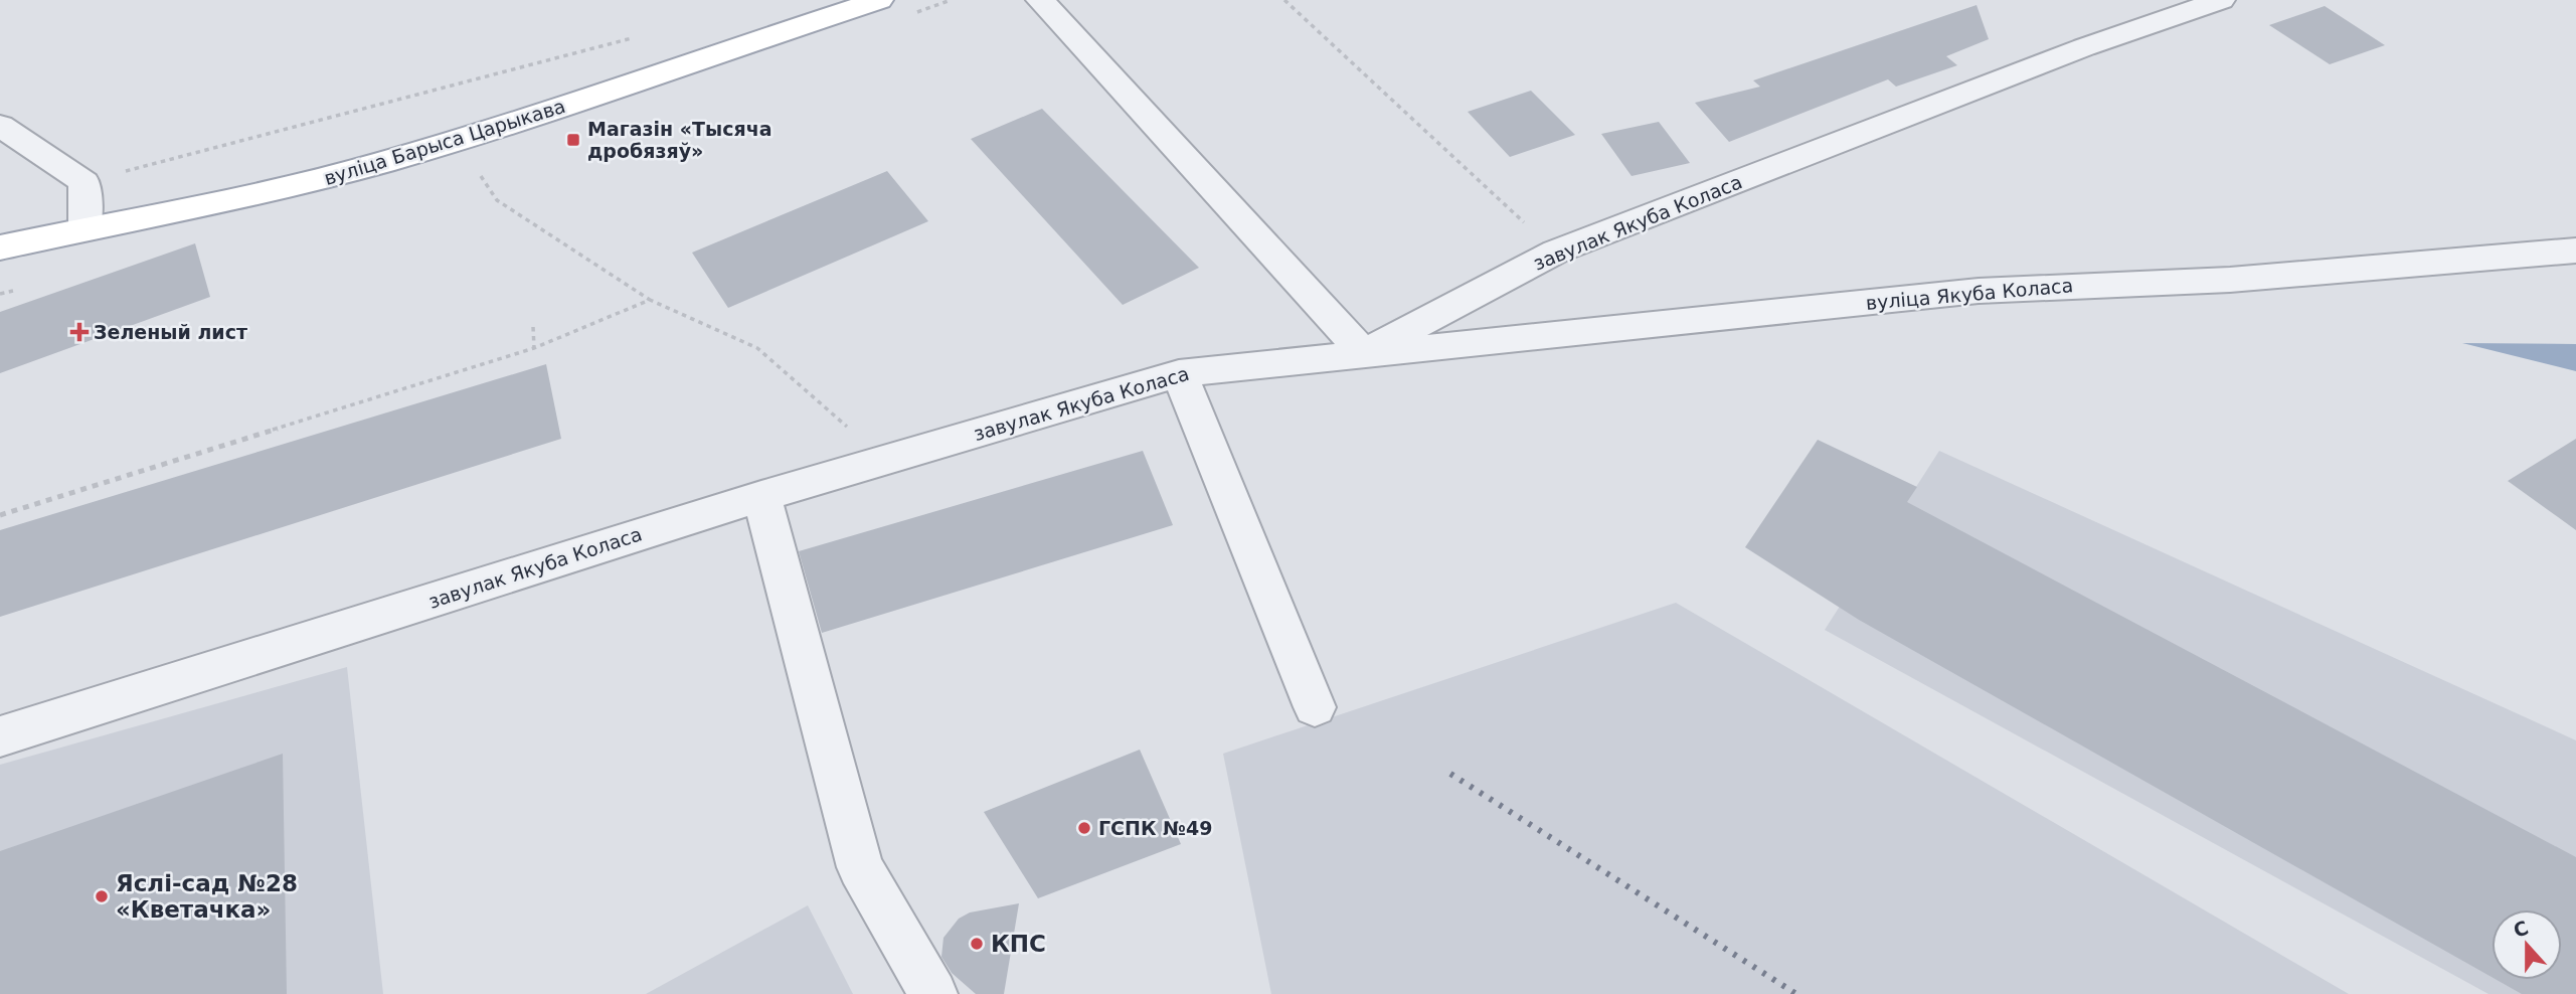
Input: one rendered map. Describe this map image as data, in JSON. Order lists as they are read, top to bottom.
{
  "streets": {
    "main road": ["вуліца Барыса Царыкава"],
    "street": ["завулак Якуба Коласа", "вуліца Якуба Коласа"]
  },
  "crossings": [
    ["завулак Якуба Коласа", "вуліца Якуба Коласа"]
  ],
  "places": {
    "transit": ["Магазін «Тысяча дробязяў»"],
    "health": ["Зеленый лист"],
    "other": ["ГСПК №49", "Яслі-сад №28 «Кветачка»", "КПС"]
  },
  "north": "top"
}
